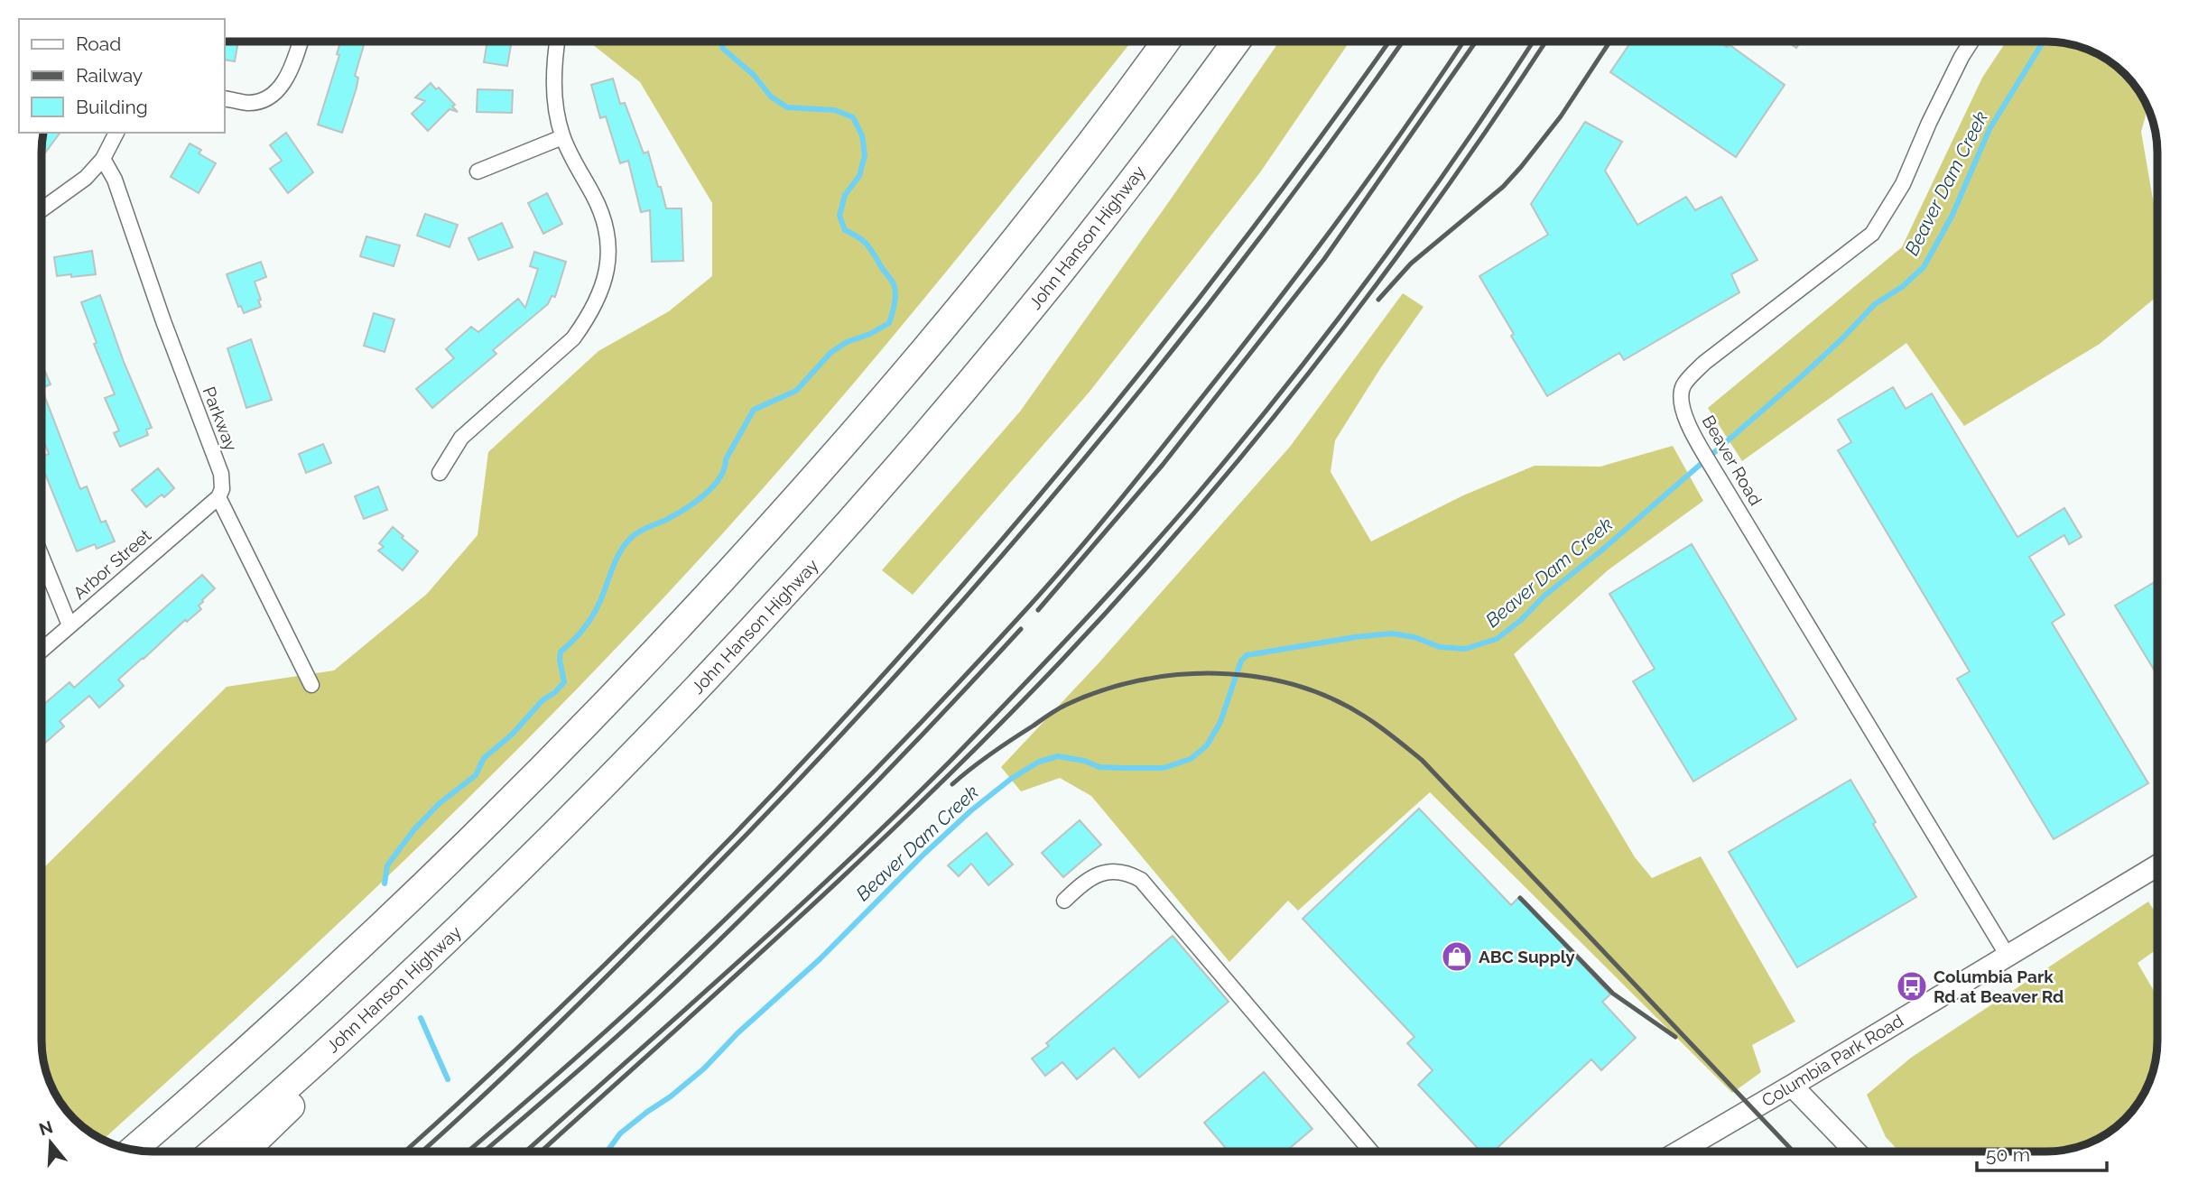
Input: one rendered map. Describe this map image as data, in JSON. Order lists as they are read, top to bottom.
{
  "streets": {
    "highway": ["John Hanson Highway"],
    "street": [
      "Parkway",
      "Beaver Road",
      "Arbor Street",
      "Columbia Park Road"
    ]
  },
  "crossings": [
    ["Parkway", "Arbor Street"],
    ["Beaver Road", "Columbia Park Road"]
  ],
  "water": ["Beaver Dam Creek"],
  "places": {
    "shop": ["ABC Supply"],
    "bus stop": ["Columbia Park Rd at Beaver Rd"]
  },
  "legend": ["Road", "Railway", "Building"],
  "scale_bar": "50 m",
  "north": "top"
}
